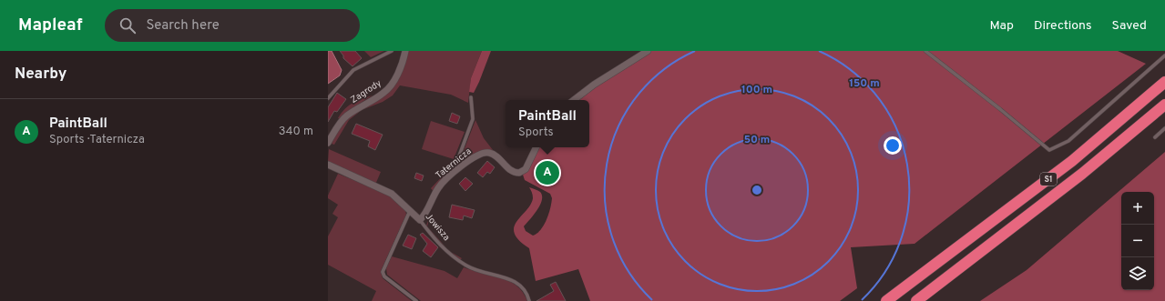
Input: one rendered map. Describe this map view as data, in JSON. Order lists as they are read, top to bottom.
{
  "streets": {
    "highway": ["S1"],
    "street": ["Zagrody", "Taternicza", "Jowisza"]
  },
  "crossings": [
    ["Taternicza", "Jowisza"]
  ],
  "page": {
    "header": "Mapleaf",
    "search": "Search here",
    "nav": ["Map", "Directions", "Saved"],
    "heading": "Nearby",
    "list": [
      {
        "mark": "A",
        "name": "PaintBall",
        "note": "Sports · Taternicza",
        "value": "340 m"
      }
    ],
    "popup": ["PaintBall", "Sports"],
    "pins": "A",
    "map_buttons": ["+", "−"]
  },
  "rings": ["150 m", "100 m", "50 m"]
}
